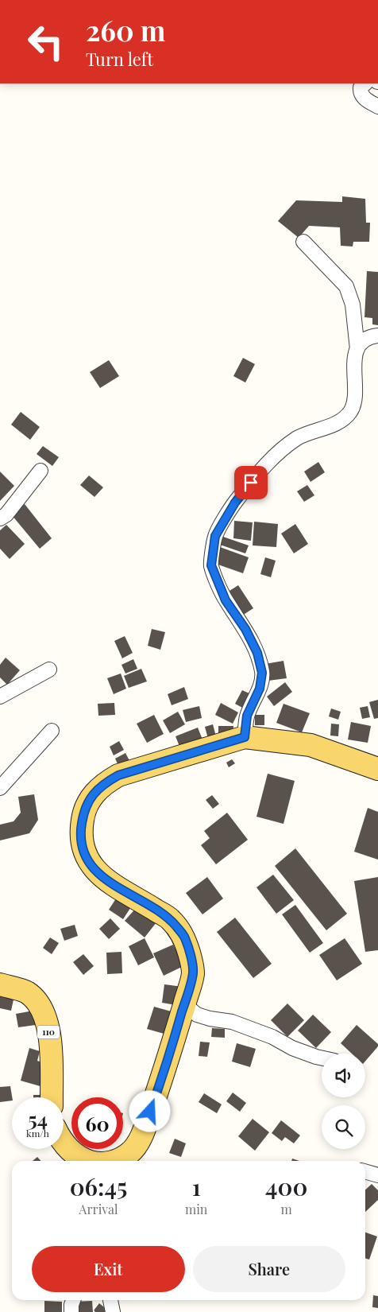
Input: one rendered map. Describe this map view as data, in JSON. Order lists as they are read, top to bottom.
{
  "streets": {
    "main road": ["110"]
  },
  "page": {
    "turn": ["260 m", "Turn left"],
    "speed": "54 km/h",
    "limit": "60",
    "eta": [
      "06:45",
      "Arrival",
      "1",
      "min",
      "400",
      "m"
    ],
    "buttons": ["Exit", "Share"]
  }
}
